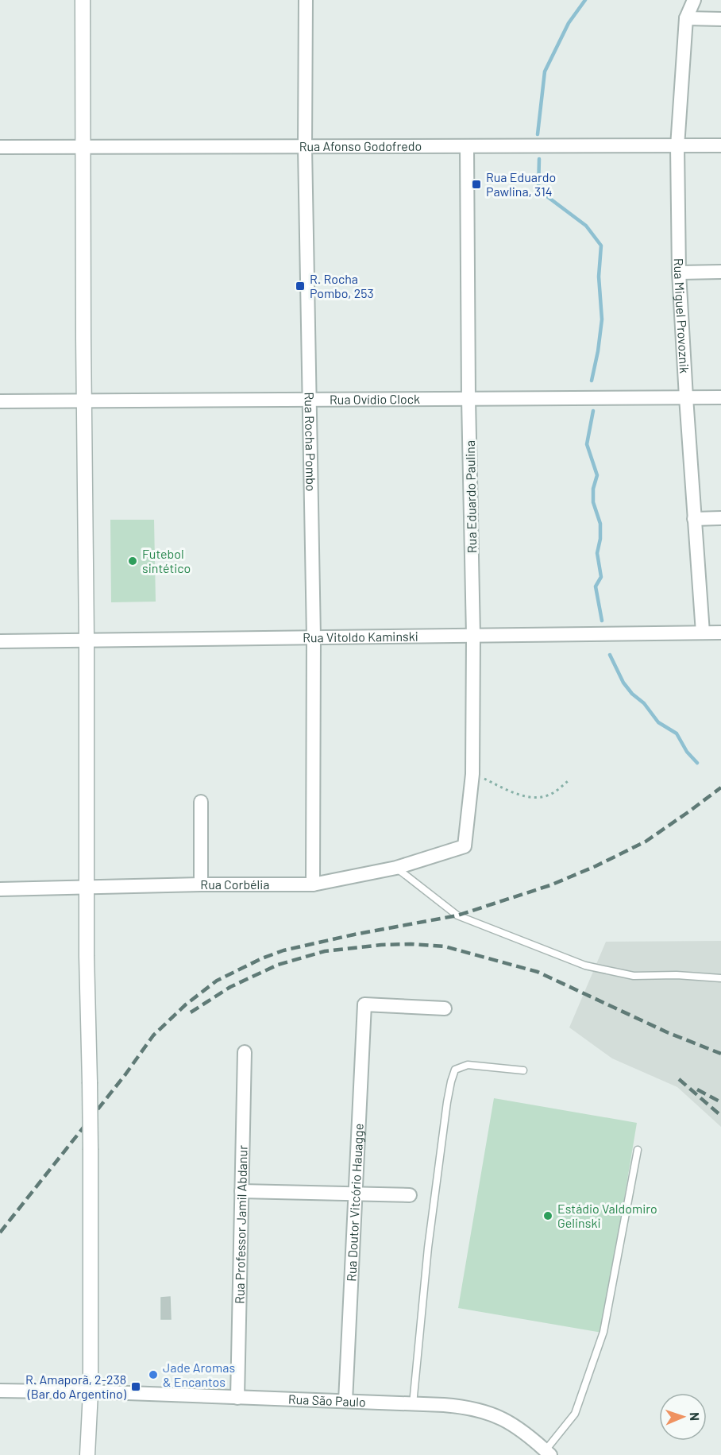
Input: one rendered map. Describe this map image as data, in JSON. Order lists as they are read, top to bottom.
{
  "streets": {
    "street": [
      "Rua Afonso Godofredo",
      "Rua Miguel Provoznik",
      "Rua Ovídio Clock",
      "Rua Rocha Pombo",
      "Rua Eduardo Paulina",
      "Rua Vitoldo Kaminski",
      "Rua Corbélia",
      "Rua Doutor Vitcório Hauagge",
      "Rua Professor Jamil Abdanur",
      "Rua São Paulo"
    ]
  },
  "crossings": [
    ["Rua Afonso Godofredo", "Rua Miguel Provoznik"],
    ["Rua Afonso Godofredo", "Rua Rocha Pombo"],
    ["Rua Afonso Godofredo", "Rua Eduardo Paulina"],
    ["Rua Miguel Provoznik", "Rua Ovídio Clock"],
    ["Rua Miguel Provoznik", "Rua Vitoldo Kaminski"],
    ["Rua Ovídio Clock", "Rua Rocha Pombo"],
    ["Rua Ovídio Clock", "Rua Eduardo Paulina"],
    ["Rua Rocha Pombo", "Rua Vitoldo Kaminski"],
    ["Rua Rocha Pombo", "Rua Corbélia"],
    ["Rua Eduardo Paulina", "Rua Vitoldo Kaminski"],
    ["Rua Eduardo Paulina", "Rua Corbélia"],
    ["Rua Doutor Vitcório Hauagge", "Rua São Paulo"],
    ["Rua Professor Jamil Abdanur", "Rua São Paulo"]
  ],
  "places": {
    "transit": ["Rua Eduardo Pawlina, 314", "R. Rocha Pombo, 253", "R. Amaporã, 2-238 (Bar do Argentino)"],
    "other": ["Futebol sintético", "Estádio Valdomiro Gelinski", "Jade Aromas & Encantos"]
  },
  "north": "right"
}
